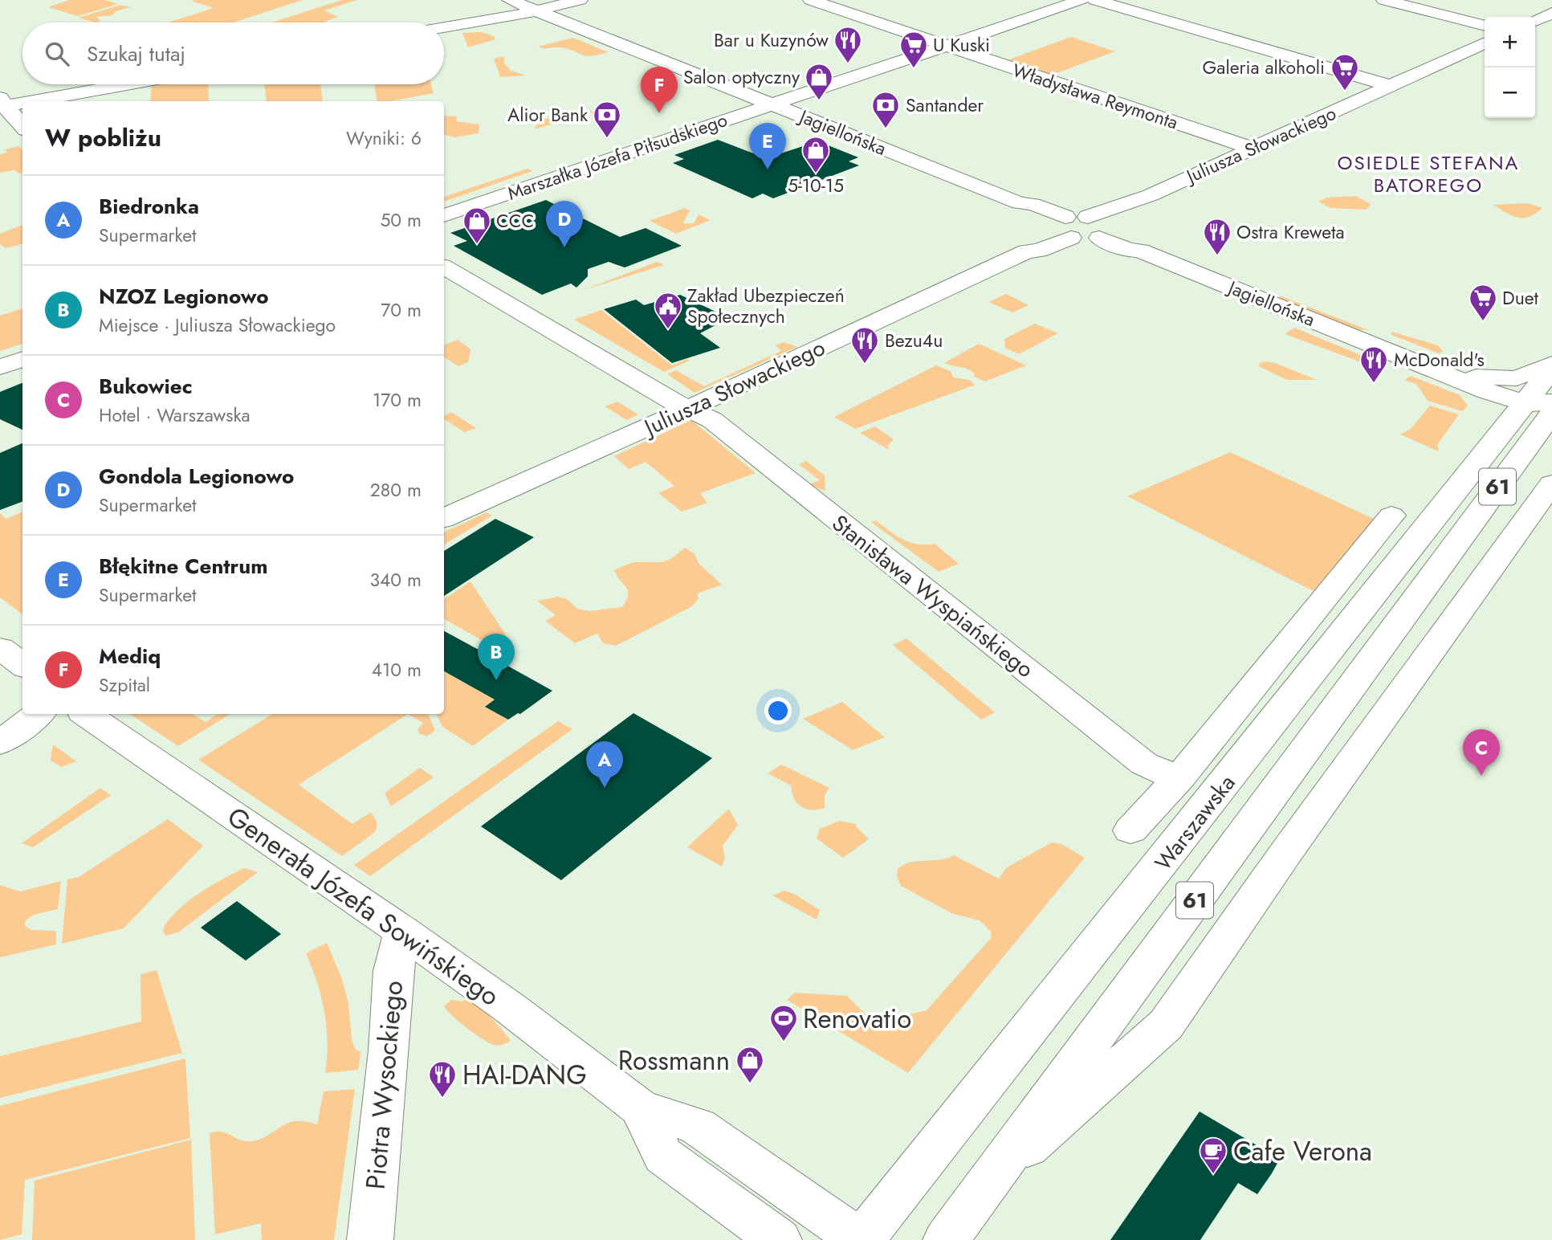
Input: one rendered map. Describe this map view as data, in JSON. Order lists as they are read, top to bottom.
{
  "streets": {
    "street": [
      "Władysława Reymonta",
      "Jagiellońska",
      "Juliusza Słowackiego",
      "Marszałka Józefa Piłsudskiego",
      "61",
      "Stanisława Wyspiańskiego",
      "Warszawska",
      "Generała Józefa Sowińskiego",
      "Piotra Wysockiego"
    ]
  },
  "crossings": [
    ["Władysława Reymonta", "Juliusza Słowackiego"],
    ["Władysława Reymonta", "Marszałka Józefa Piłsudskiego"],
    ["Jagiellońska", "Juliusza Słowackiego"],
    ["Jagiellońska", "Marszałka Józefa Piłsudskiego"],
    ["Jagiellońska", "Warszawska"],
    ["Juliusza Słowackiego", "Stanisława Wyspiańskiego"],
    ["Warszawska", "Generała Józefa Sowińskiego"],
    ["Generała Józefa Sowińskiego", "Piotra Wysockiego"]
  ],
  "districts": ["OSIEDLE STEFANA BATOREGO"],
  "places": {
    "restaurant": [
      "Bar u Kuzynów",
      "Ostra Kreweta",
      "Bezu4u",
      "McDonald's",
      "HAI-DANG"
    ],
    "supermarket": ["U Kuski", "Galeria alkoholi", "Duet"],
    "shop": [
      "Salon optyczny",
      "5-10-15",
      "CCC",
      "Rossmann"
    ],
    "bank": ["Santander", "Alior Bank"],
    "public building": ["Zakład Ubezpieczeń Społecznych"],
    "sports": ["Renovatio"],
    "cafe": ["Cafe Verona"]
  },
  "page": {
    "map_buttons": ["+", "−"],
    "search": "Szukaj tutaj",
    "pins": [
      "F",
      "E",
      "D",
      "B",
      "C",
      "A"
    ],
    "heading": ["W pobliżu", "Wyniki: 6"],
    "list": [
      {
        "mark": "A",
        "name": "Biedronka",
        "note": "Supermarket",
        "value": "50 m"
      },
      {
        "mark": "B",
        "name": "NZOZ Legionowo",
        "note": "Miejsce · Juliusza Słowackiego",
        "value": "70 m"
      },
      {
        "mark": "C",
        "name": "Bukowiec",
        "note": "Hotel · Warszawska",
        "value": "170 m"
      },
      {
        "mark": "D",
        "name": "Gondola Legionowo",
        "note": "Supermarket",
        "value": "280 m"
      },
      {
        "mark": "E",
        "name": "Błękitne Centrum",
        "note": "Supermarket",
        "value": "340 m"
      },
      {
        "mark": "F",
        "name": "Mediq",
        "note": "Szpital",
        "value": "410 m"
      }
    ]
  }
}
